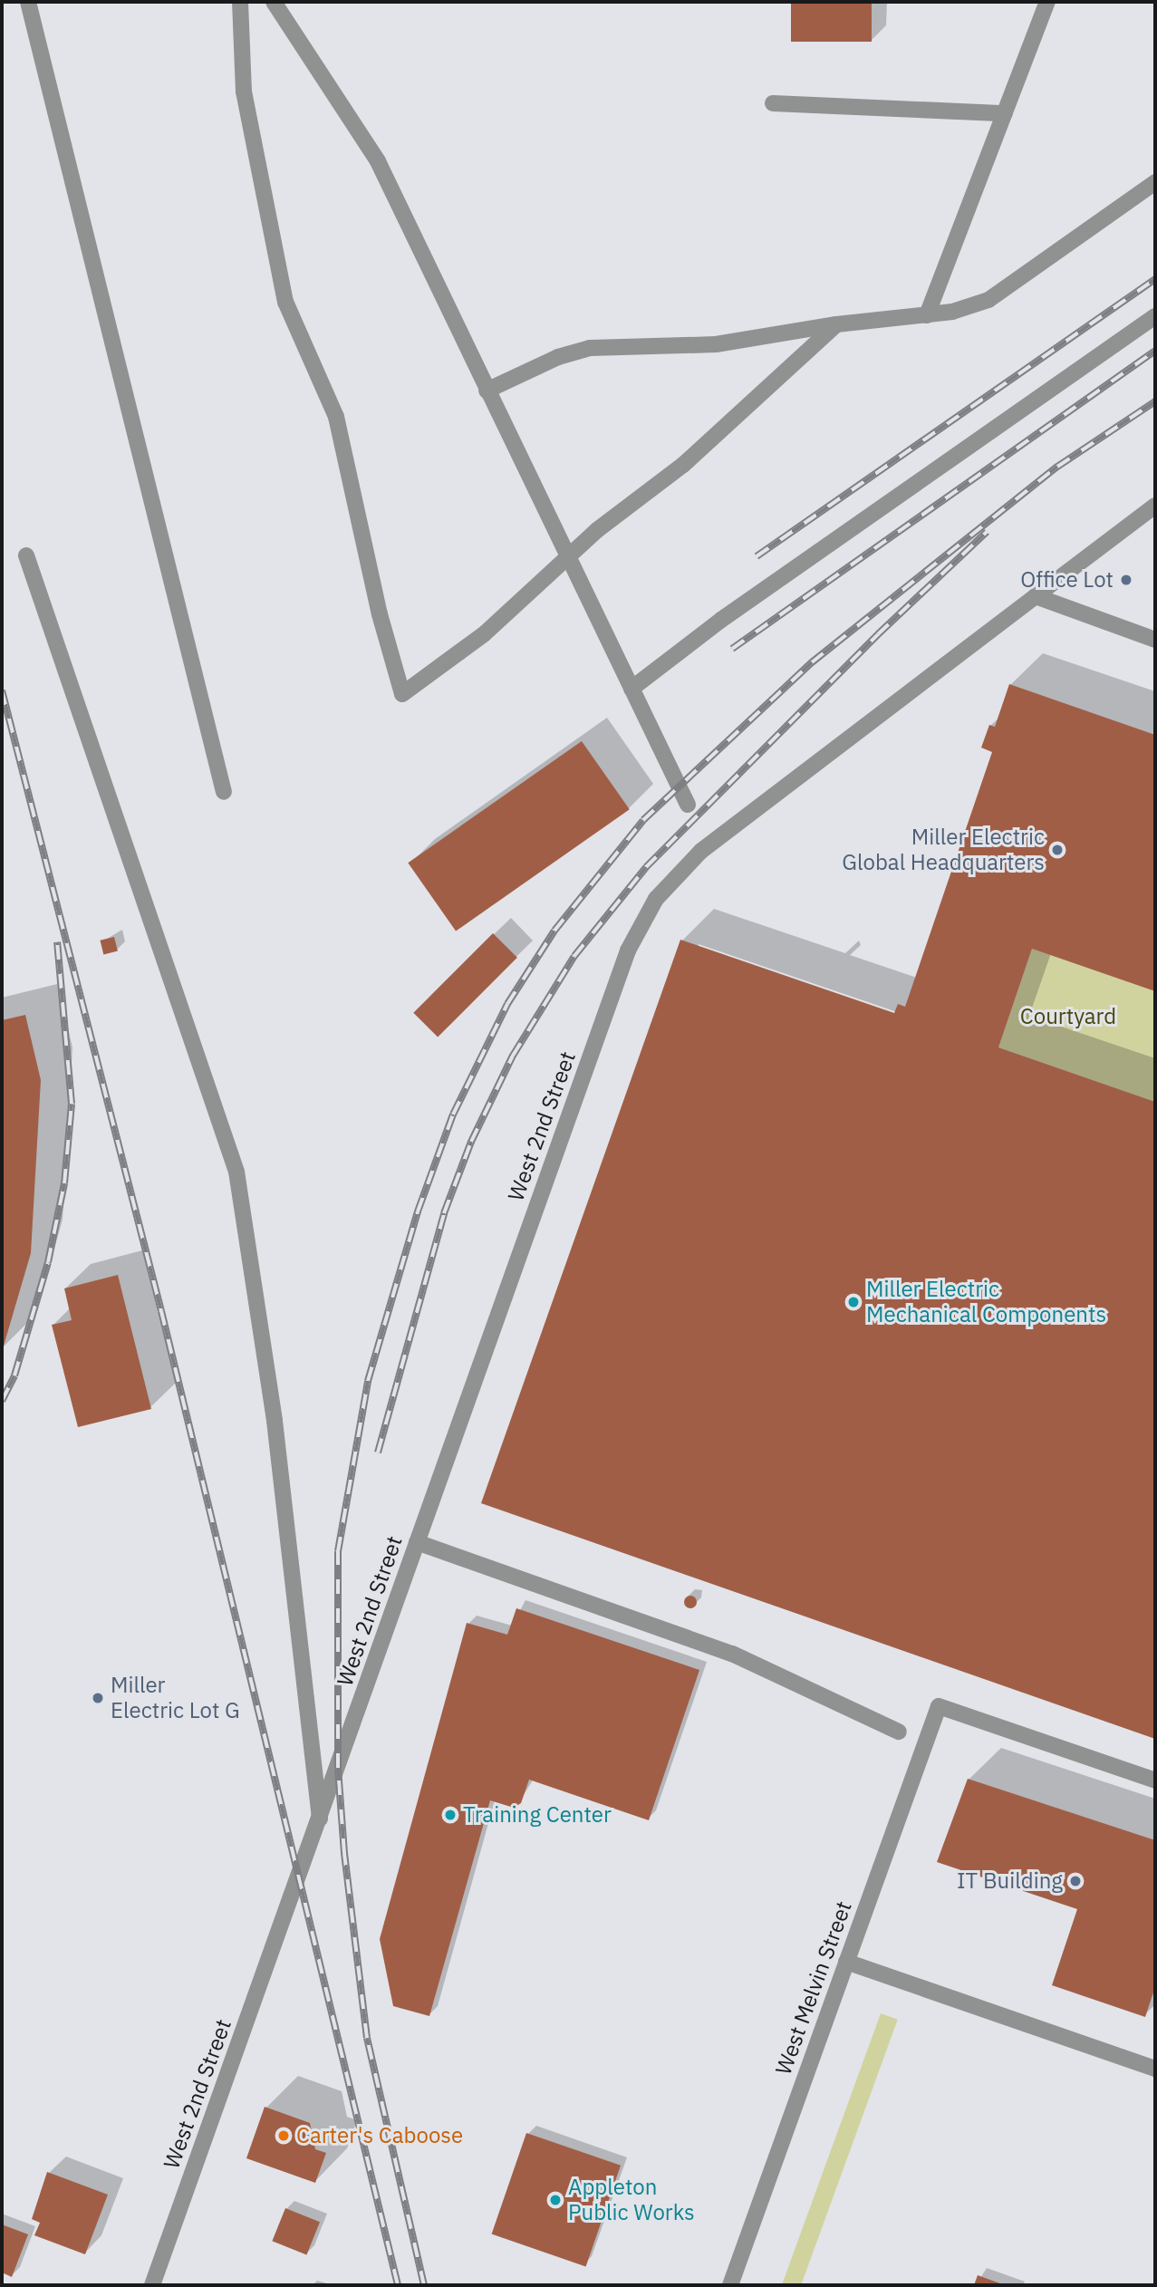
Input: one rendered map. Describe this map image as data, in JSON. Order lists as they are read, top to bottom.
{
  "streets": {
    "street": ["West 2nd Street", "West Melvin Street"]
  },
  "parks": ["Courtyard"],
  "places": [
    "Office Lot",
    "Miller Electric Global Headquarters",
    "Miller Electric Mechanical Components",
    "Miller Electric Lot G",
    "Training Center",
    "IT Building",
    "Carter's Caboose",
    "Appleton Public Works"
  ]
}
